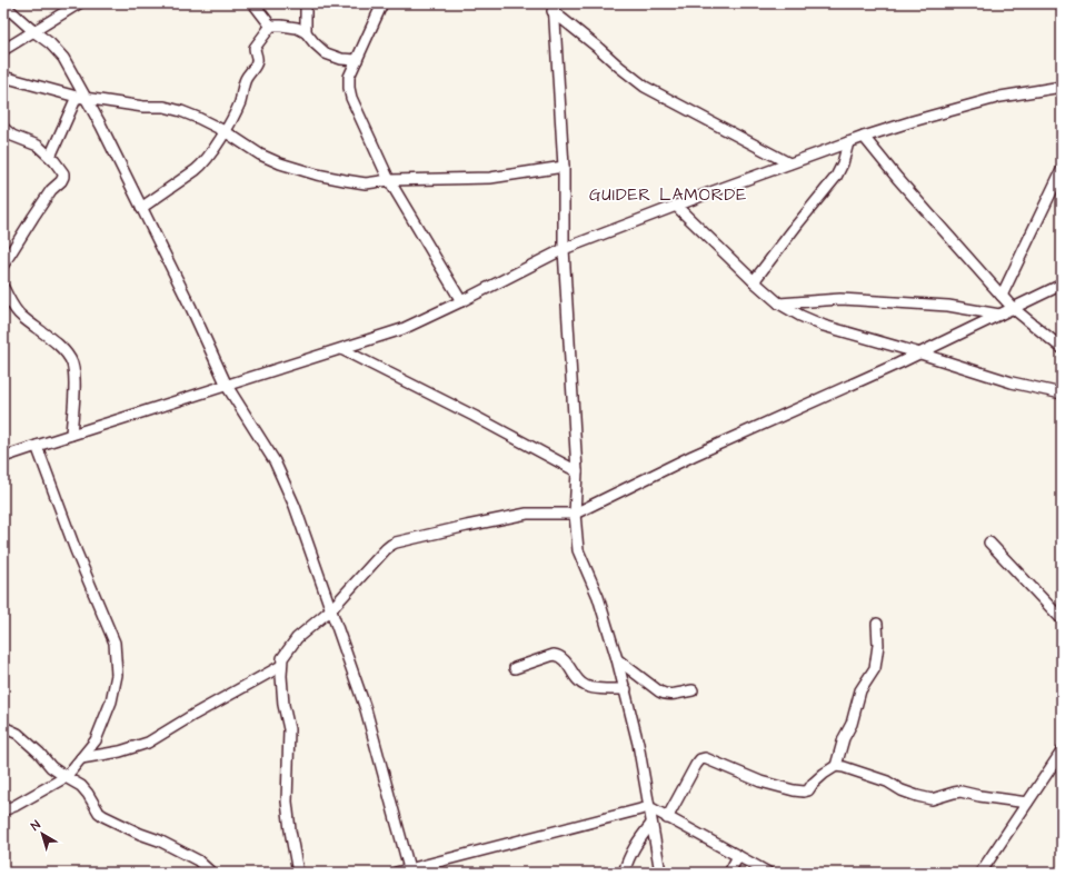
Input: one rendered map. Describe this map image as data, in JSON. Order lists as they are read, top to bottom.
{
  "districts": ["GUIDER LAMORDE"],
  "north": "top left"
}
